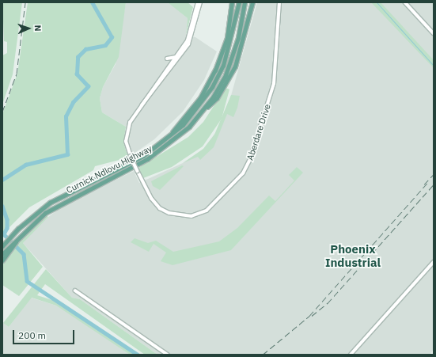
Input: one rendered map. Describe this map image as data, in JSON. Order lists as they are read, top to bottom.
{
  "streets": {
    "main road": ["Curnick Ndlovu Highway"],
    "street": ["Aberdare Drive"]
  },
  "districts": ["Phoenix Industrial"],
  "scale_bar": "200 m",
  "north": "right"
}
